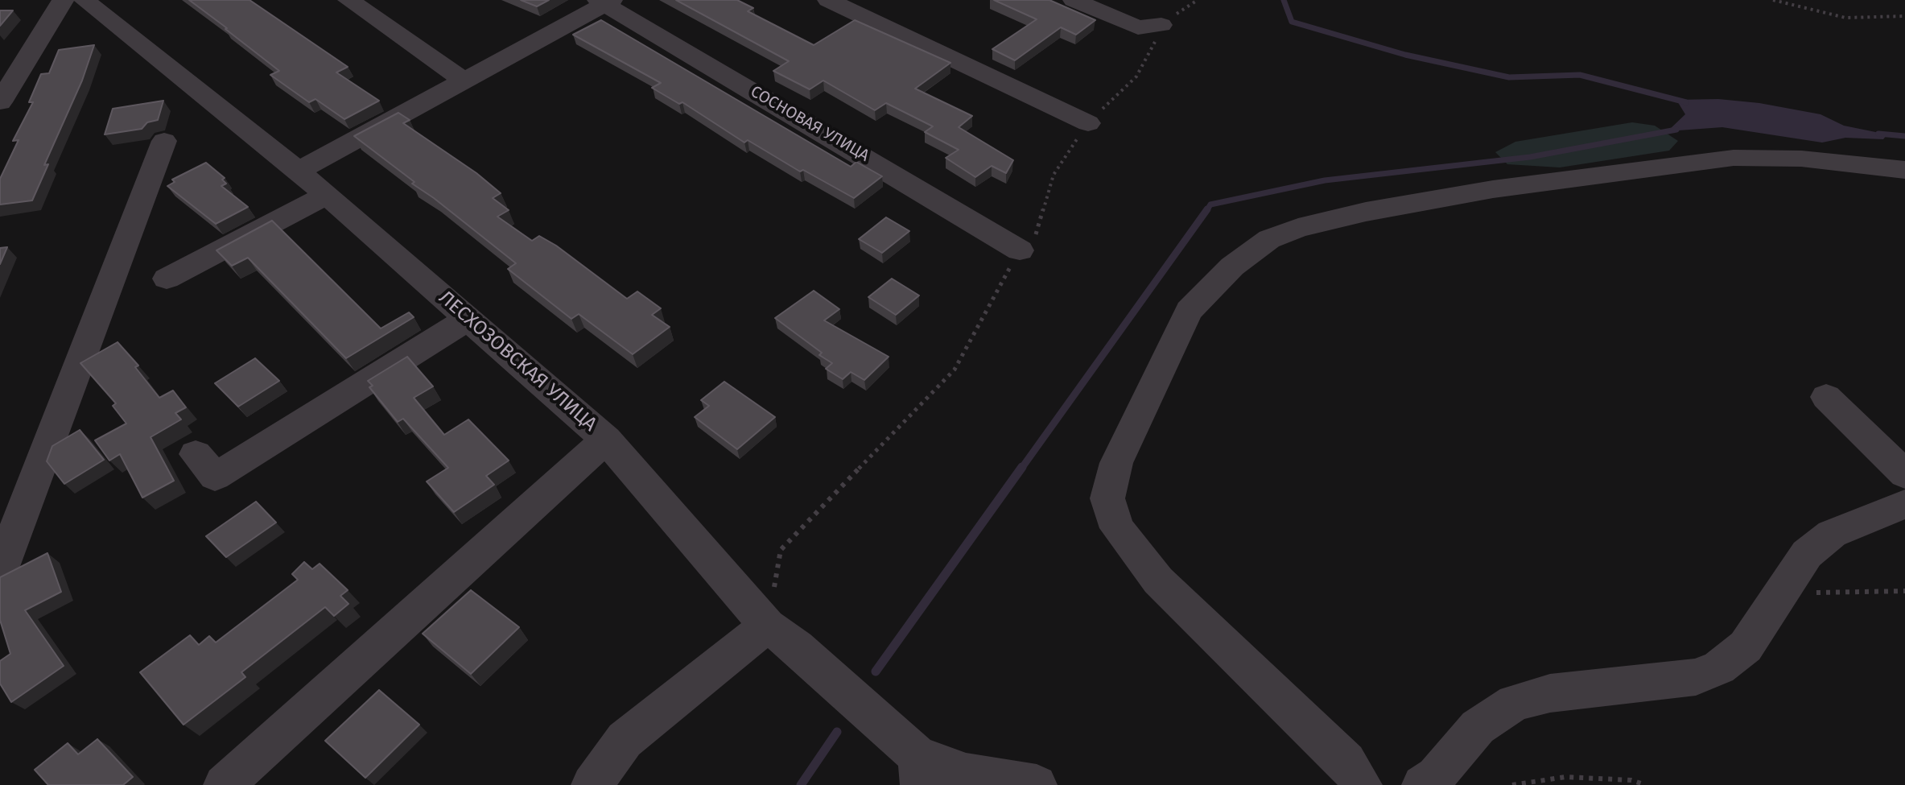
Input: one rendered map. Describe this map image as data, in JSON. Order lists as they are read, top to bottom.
{
  "streets": {
    "street": ["СОСНОВАЯ УЛИЦА", "ЛЕСХОЗОВСКАЯ УЛИЦА"]
  }
}
